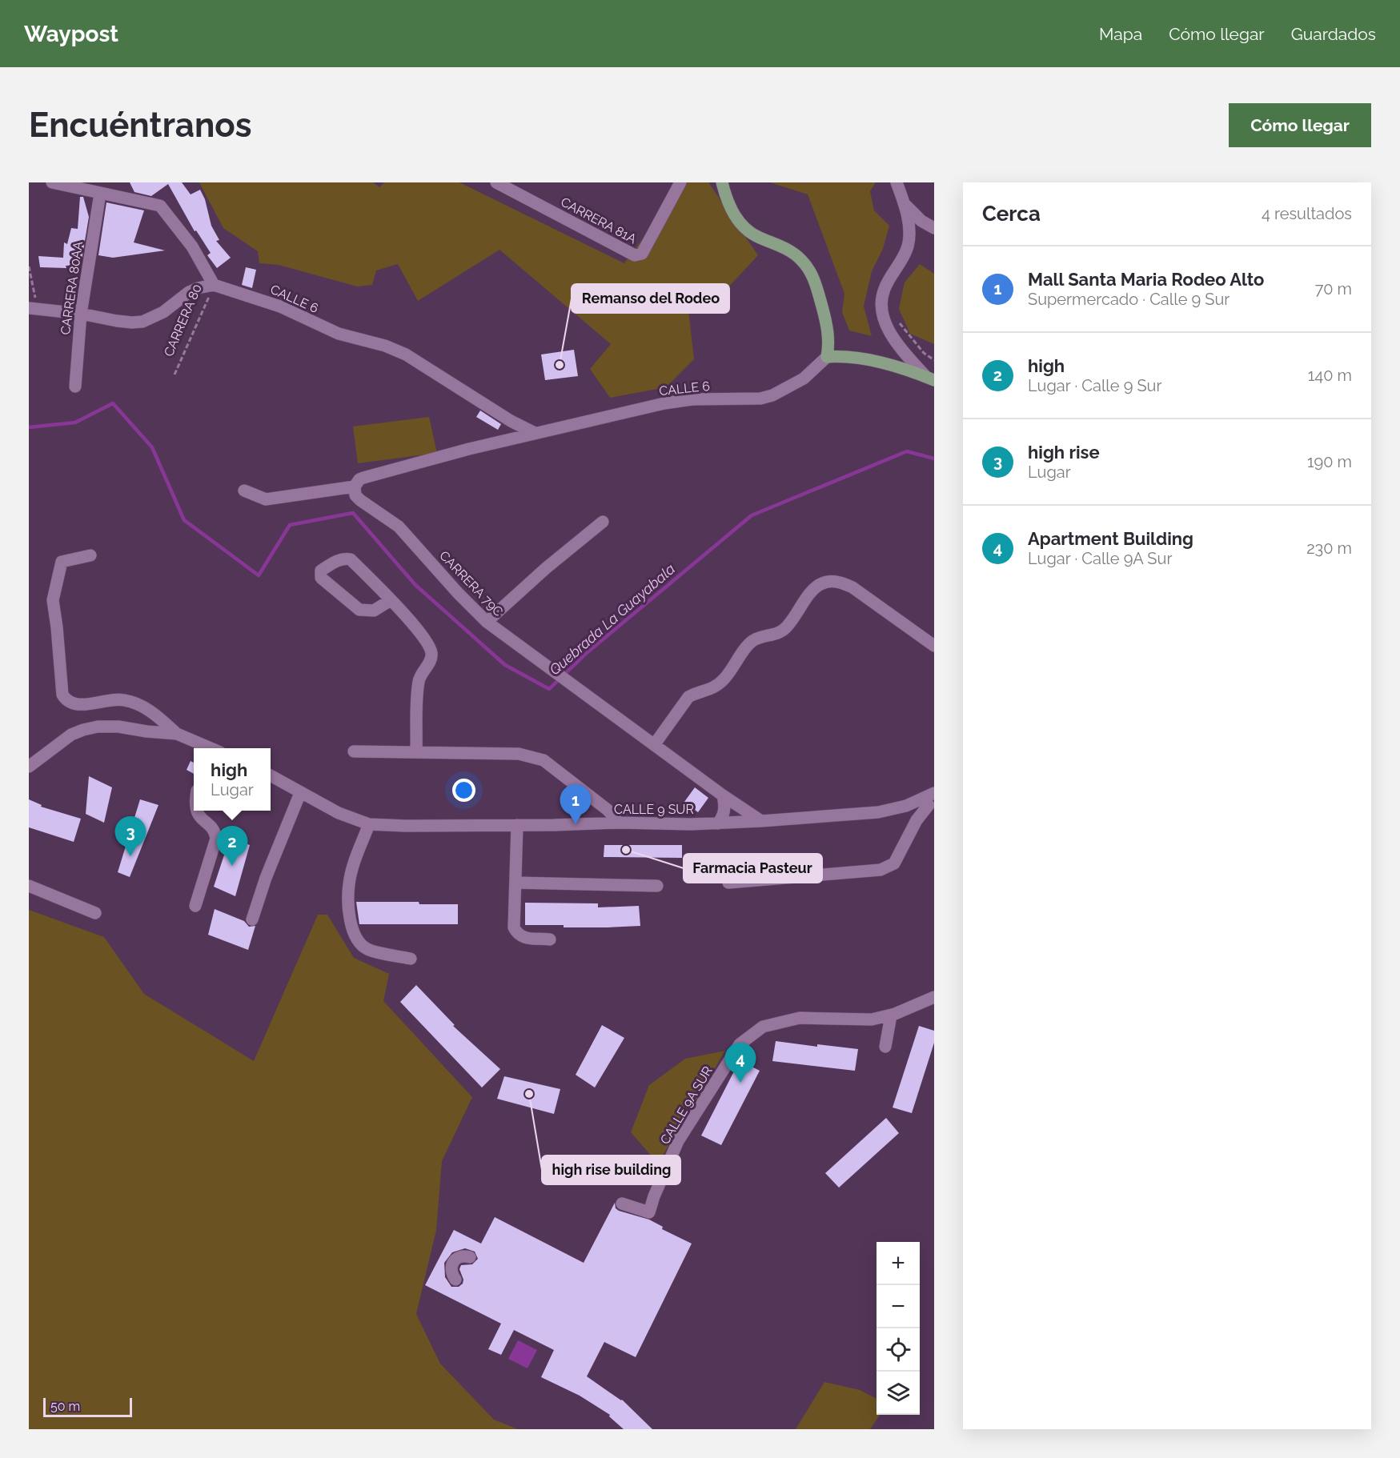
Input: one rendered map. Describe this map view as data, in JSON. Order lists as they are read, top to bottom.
{
  "streets": {
    "street": [
      "CARRERA 81A",
      "CARRERA 80AA",
      "CALLE 6",
      "CARRERA 80",
      "CARRERA 79C",
      "CALLE 9 SUR",
      "CALLE 9A SUR"
    ]
  },
  "crossings": [
    ["CARRERA 80AA", "CARRERA 80"],
    ["CALLE 6", "CARRERA 80"],
    ["CALLE 6", "CARRERA 79C"],
    ["CARRERA 79C", "CALLE 9 SUR"]
  ],
  "water": ["Quebrada La Guayabala"],
  "places": ["Remanso del Rodeo", "Farmacia Pasteur", "high rise building"],
  "scale_bar": "50 m",
  "page": {
    "header": "Waypost",
    "nav": ["Mapa", "Cómo llegar", "Guardados"],
    "buttons": "Cómo llegar",
    "title": "Encuéntranos",
    "heading": ["Cerca", "4 resultados"],
    "list": [
      {
        "mark": "1",
        "name": "Mall Santa Maria Rodeo Alto",
        "note": "Supermercado · Calle 9 Sur",
        "value": "70 m"
      },
      {
        "mark": "2",
        "name": "high",
        "note": "Lugar · Calle 9 Sur",
        "value": "140 m"
      },
      {
        "mark": "3",
        "name": "high rise",
        "note": "Lugar",
        "value": "190 m"
      },
      {
        "mark": "4",
        "name": "Apartment Building",
        "note": "Lugar · Calle 9A Sur",
        "value": "230 m"
      }
    ],
    "popup": ["high", "Lugar"],
    "pins": [
      "1",
      "3",
      "2",
      "4"
    ],
    "map_buttons": ["+", "−"],
    "scale": "50 m"
  }
}
